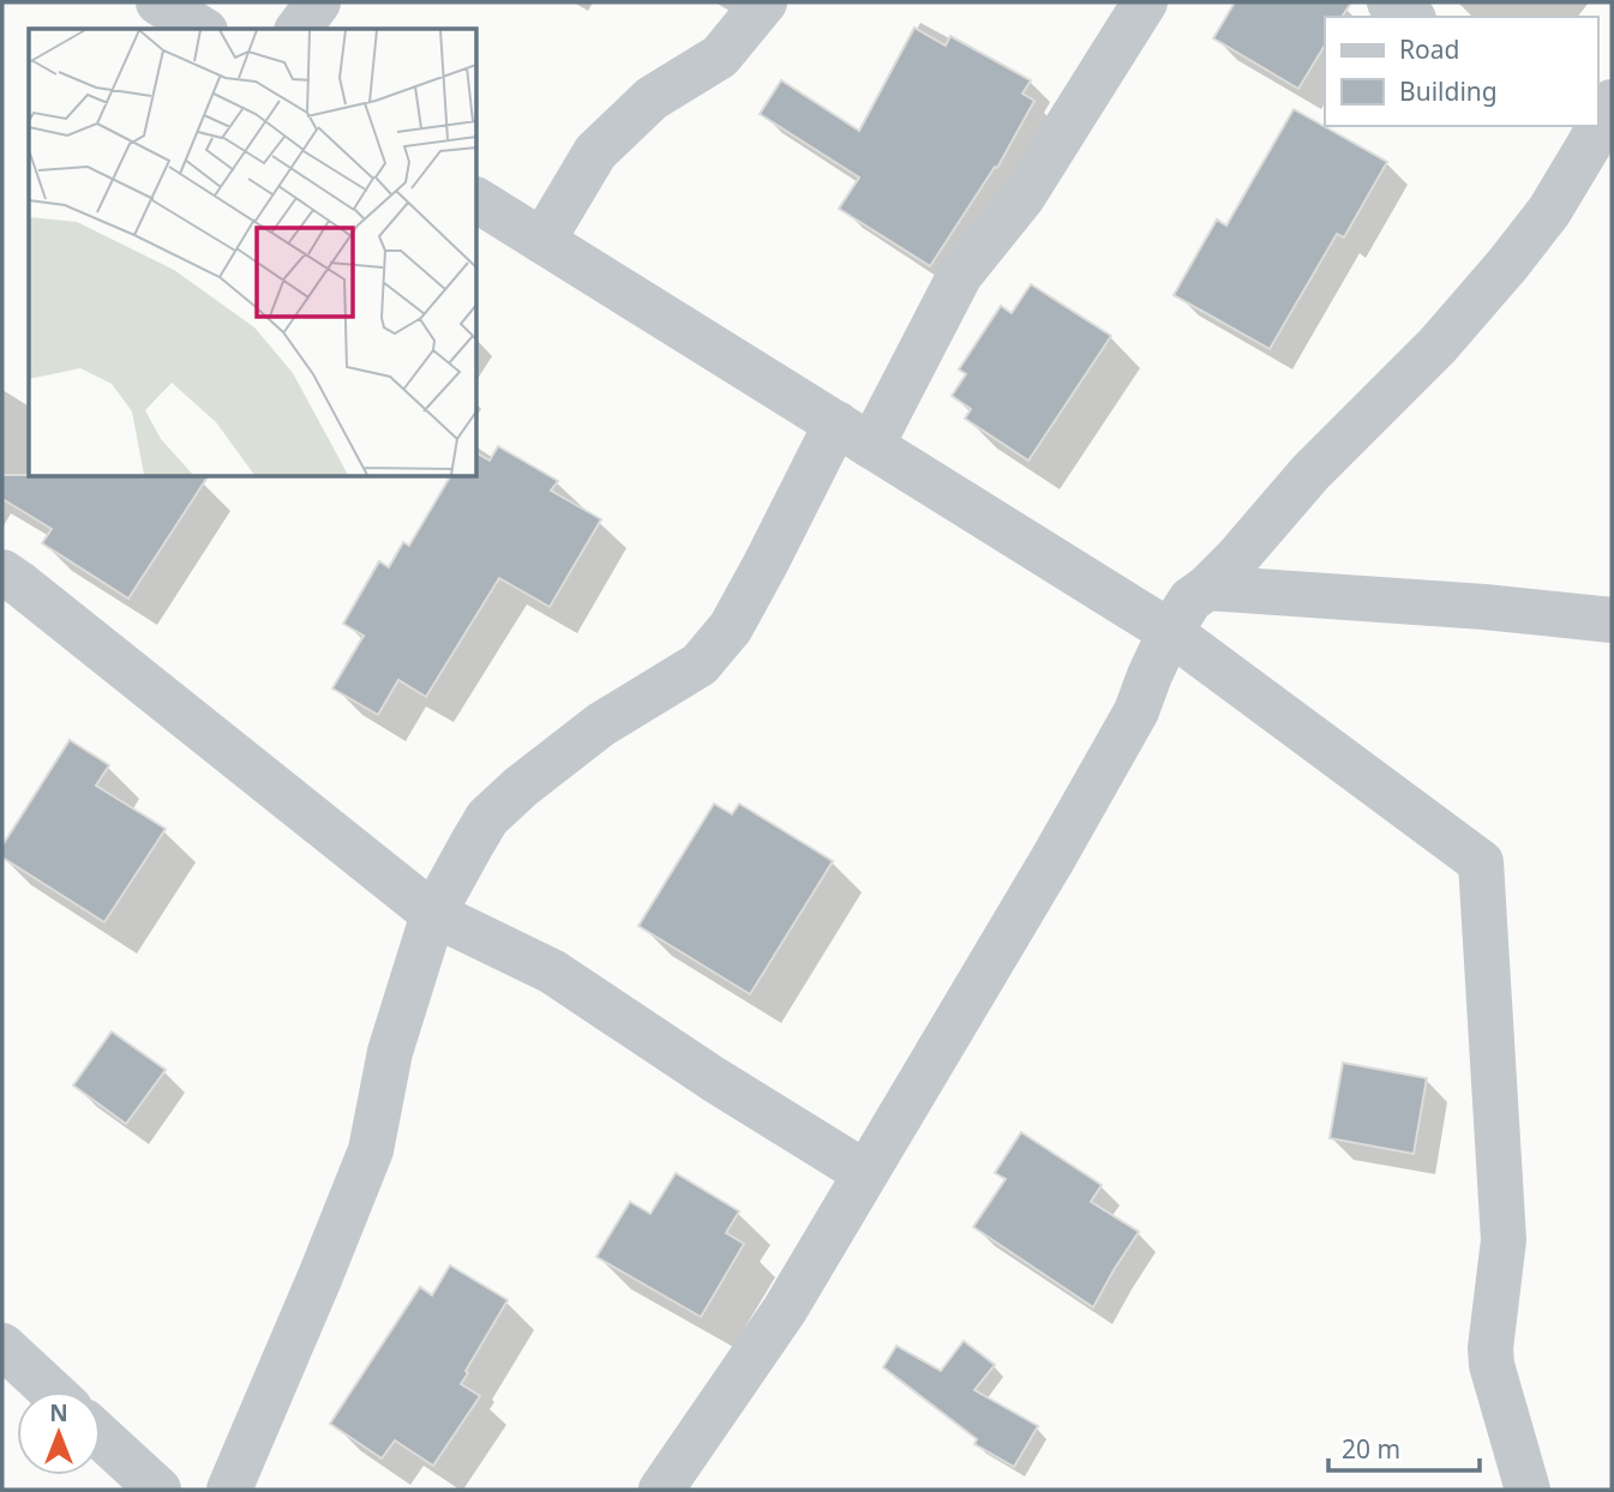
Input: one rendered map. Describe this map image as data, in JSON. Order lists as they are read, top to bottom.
{
  "legend": ["Road", "Building"],
  "scale_bar": "20 m",
  "north": "top"
}
